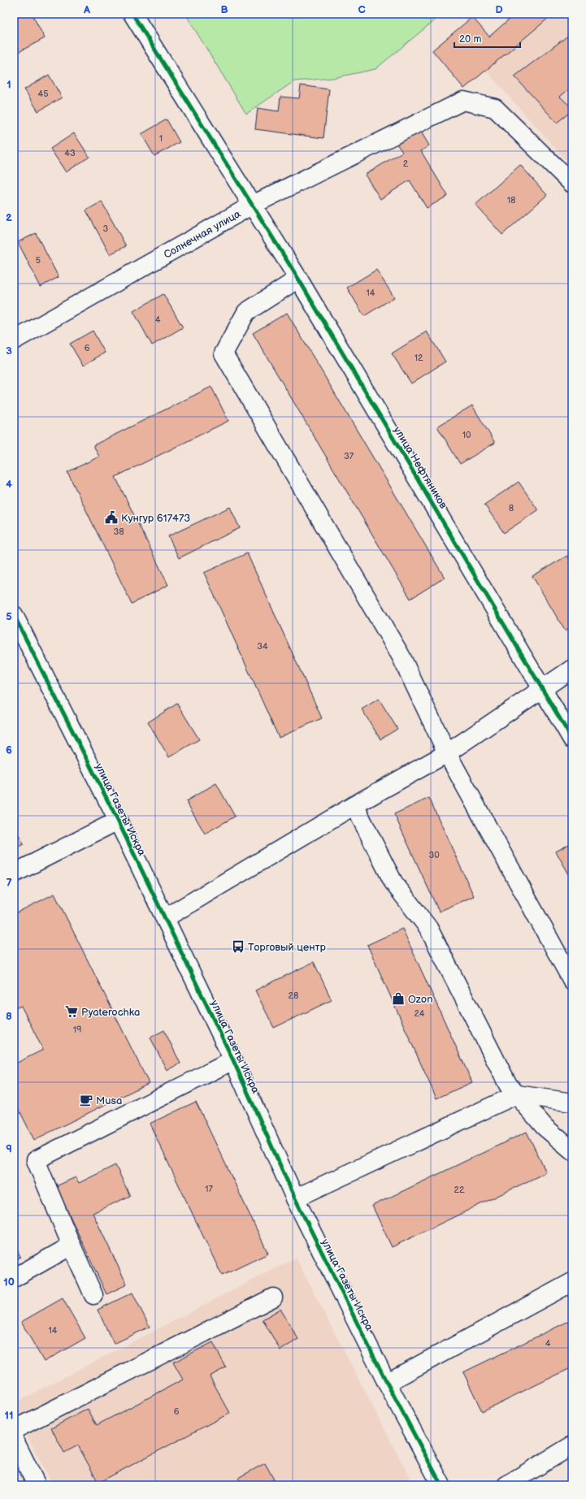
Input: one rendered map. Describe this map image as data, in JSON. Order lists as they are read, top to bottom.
{
  "streets": {
    "street": ["Солнечная улица", "улица Нефтяников", "улица Газеты Искра"]
  },
  "crossings": [
    ["Солнечная улица", "улица Нефтяников"]
  ],
  "places": {
    "public building": ["Кунгур 617473"],
    "bus stop": ["Торговый центр"],
    "shop": ["Ozon"],
    "supermarket": ["Pyaterochka"],
    "cafe": ["Musa"]
  },
  "house_numbers": [
    "45",
    "1",
    "43",
    "2",
    "18",
    "3",
    "5",
    "14",
    "4",
    "6",
    "12",
    "10",
    "37",
    "8",
    "38",
    "34",
    "30",
    "28",
    "24",
    "19",
    "17",
    "22",
    "14",
    "4",
    "6"
  ],
  "scale_bar": "20 m",
  "grid": {
    "columns": [
      "A",
      "B",
      "C",
      "D"
    ],
    "rows": [
      "1",
      "2",
      "3",
      "4",
      "5",
      "6",
      "7",
      "8",
      "9",
      "10",
      "11"
    ]
  }
}
